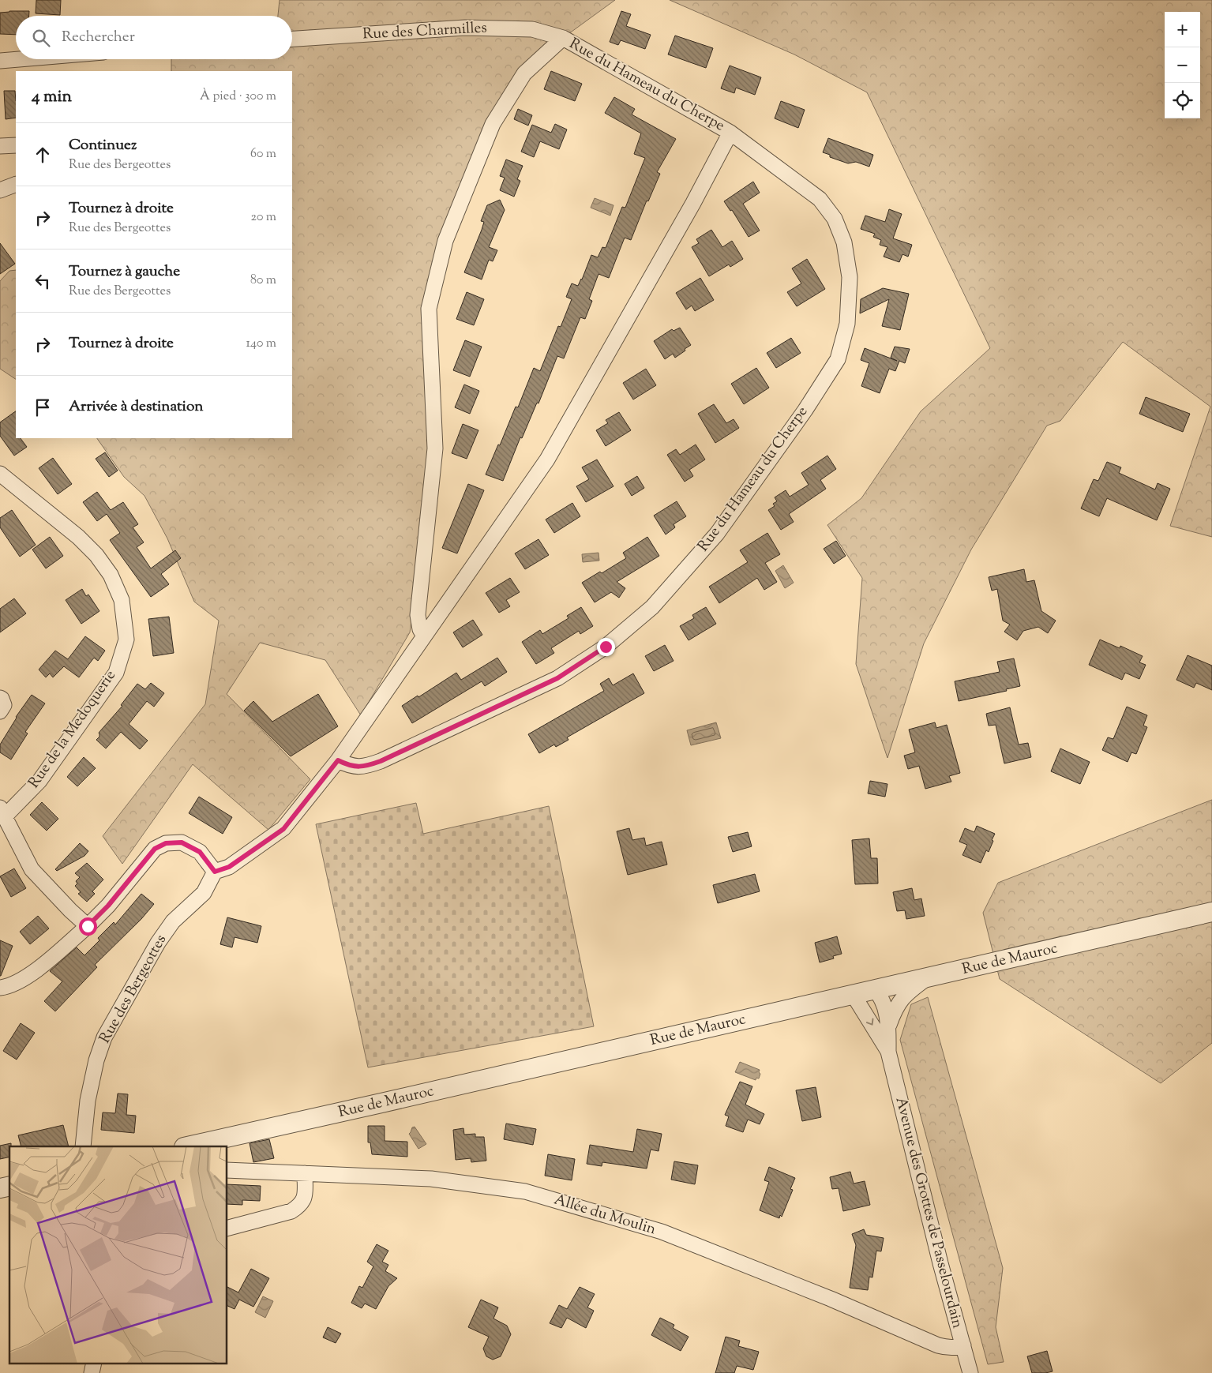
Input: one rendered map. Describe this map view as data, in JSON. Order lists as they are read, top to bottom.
{
  "streets": {
    "street": [
      "Rue des Charmilles",
      "Rue du Hameau du Cherpe",
      "Rue de la Medoquerie",
      "Rue de Mauroc",
      "Rue des Bergeottes",
      "Avenue des Grottes de Passelourdain",
      "Allée du Moulin"
    ]
  },
  "crossings": [
    ["Rue des Charmilles", "Rue du Hameau du Cherpe"],
    ["Rue de Mauroc", "Avenue des Grottes de Passelourdain"],
    ["Avenue des Grottes de Passelourdain", "Allée du Moulin"]
  ],
  "page": {
    "map_buttons": ["+", "−"],
    "search": "Rechercher",
    "heading": ["4 min", "À pied · 300 m"],
    "list": [
      ["Continuez", "Rue des Bergeottes", "60 m"],
      ["Tournez à droite", "Rue des Bergeottes", "20 m"],
      ["Tournez à gauche", "Rue des Bergeottes", "80 m"],
      ["Tournez à droite", "140 m"],
      "Arrivée à destination"
    ]
  }
}
